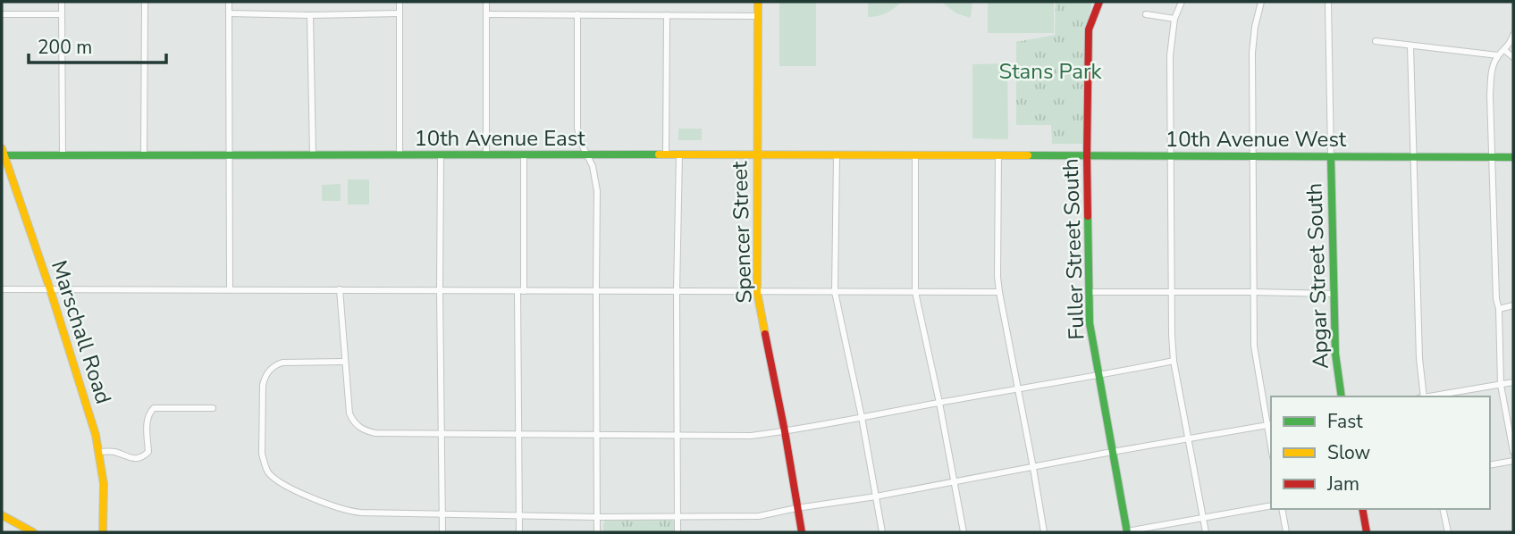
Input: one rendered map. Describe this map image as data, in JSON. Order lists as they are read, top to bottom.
{
  "streets": {
    "main road": [
      "10th Avenue East",
      "10th Avenue West",
      "Spencer Street",
      "Fuller Street South",
      "Apgar Street South",
      "Marschall Road"
    ]
  },
  "crossings": [
    ["10th Avenue East", "10th Avenue West"],
    ["10th Avenue East", "Spencer Street"],
    ["10th Avenue East", "Marschall Road"],
    ["10th Avenue West", "Fuller Street South"],
    ["10th Avenue West", "Apgar Street South"]
  ],
  "parks": ["Stans Park"],
  "legend": ["Fast", "Slow", "Jam"],
  "scale_bar": "200 m"
}
